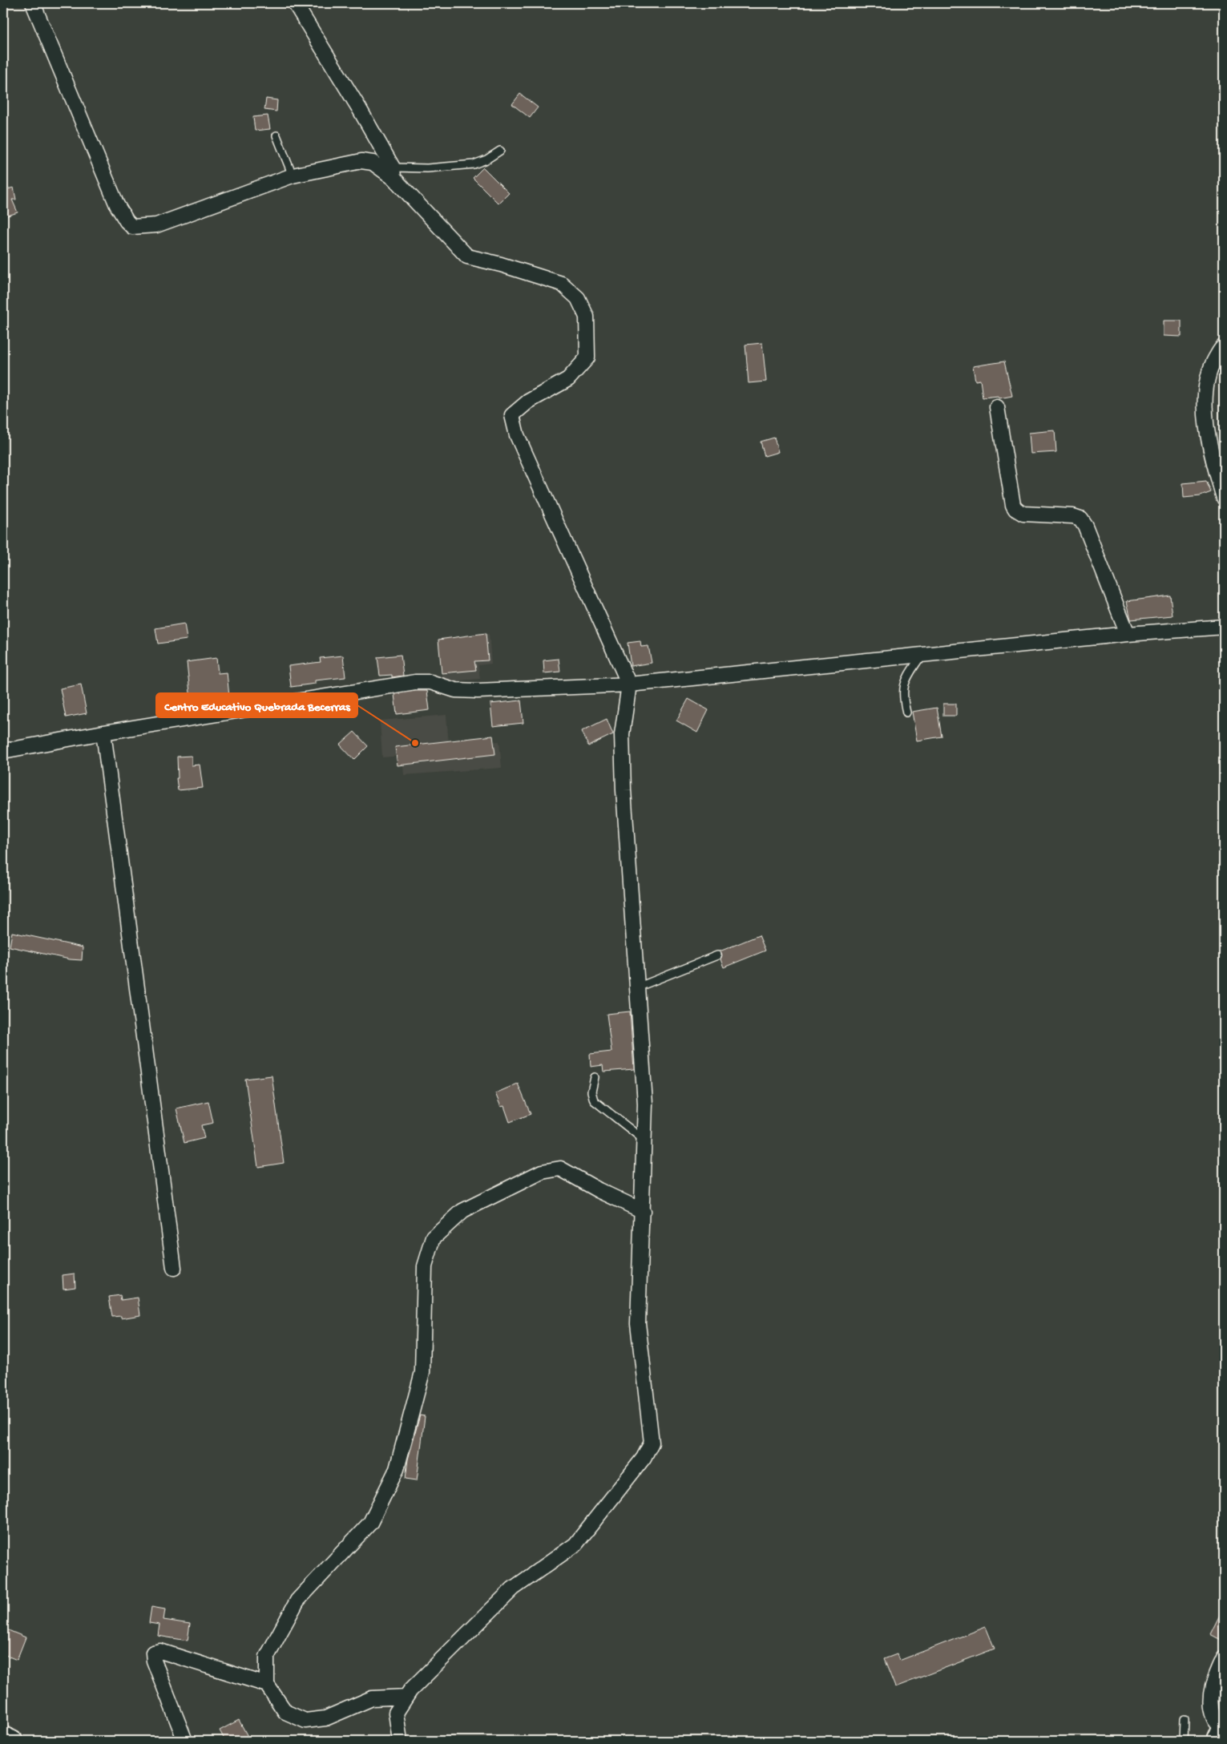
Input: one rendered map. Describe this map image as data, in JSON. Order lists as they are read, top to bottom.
{
  "places": ["Centro Educativo Quebrada Becerras"]
}
